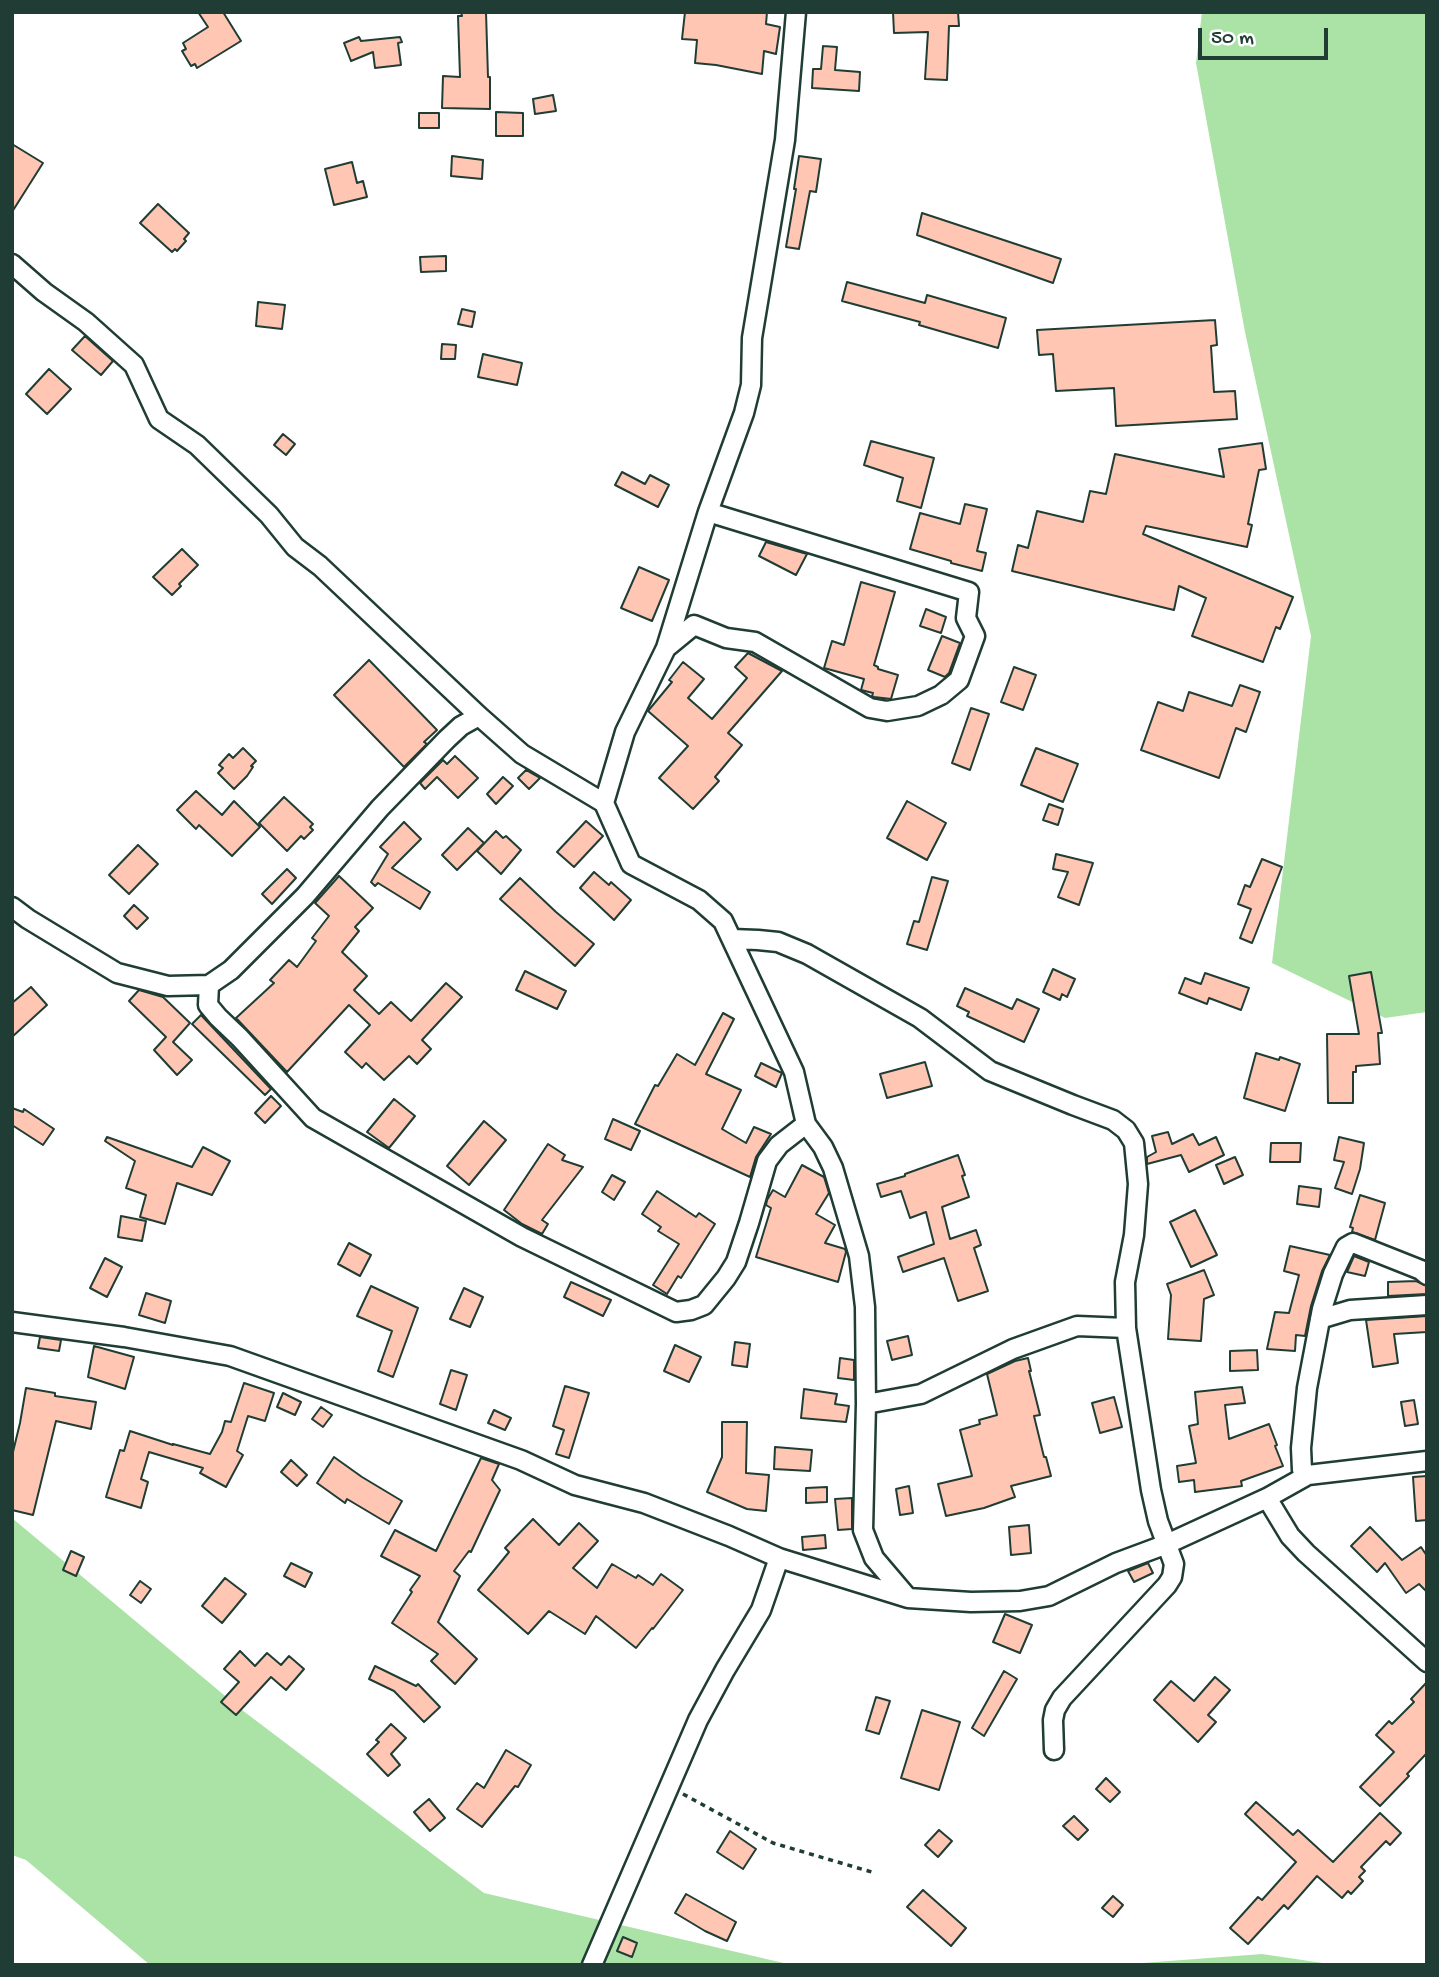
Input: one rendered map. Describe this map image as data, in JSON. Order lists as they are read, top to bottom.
{
  "scale_bar": "50 m"
}
